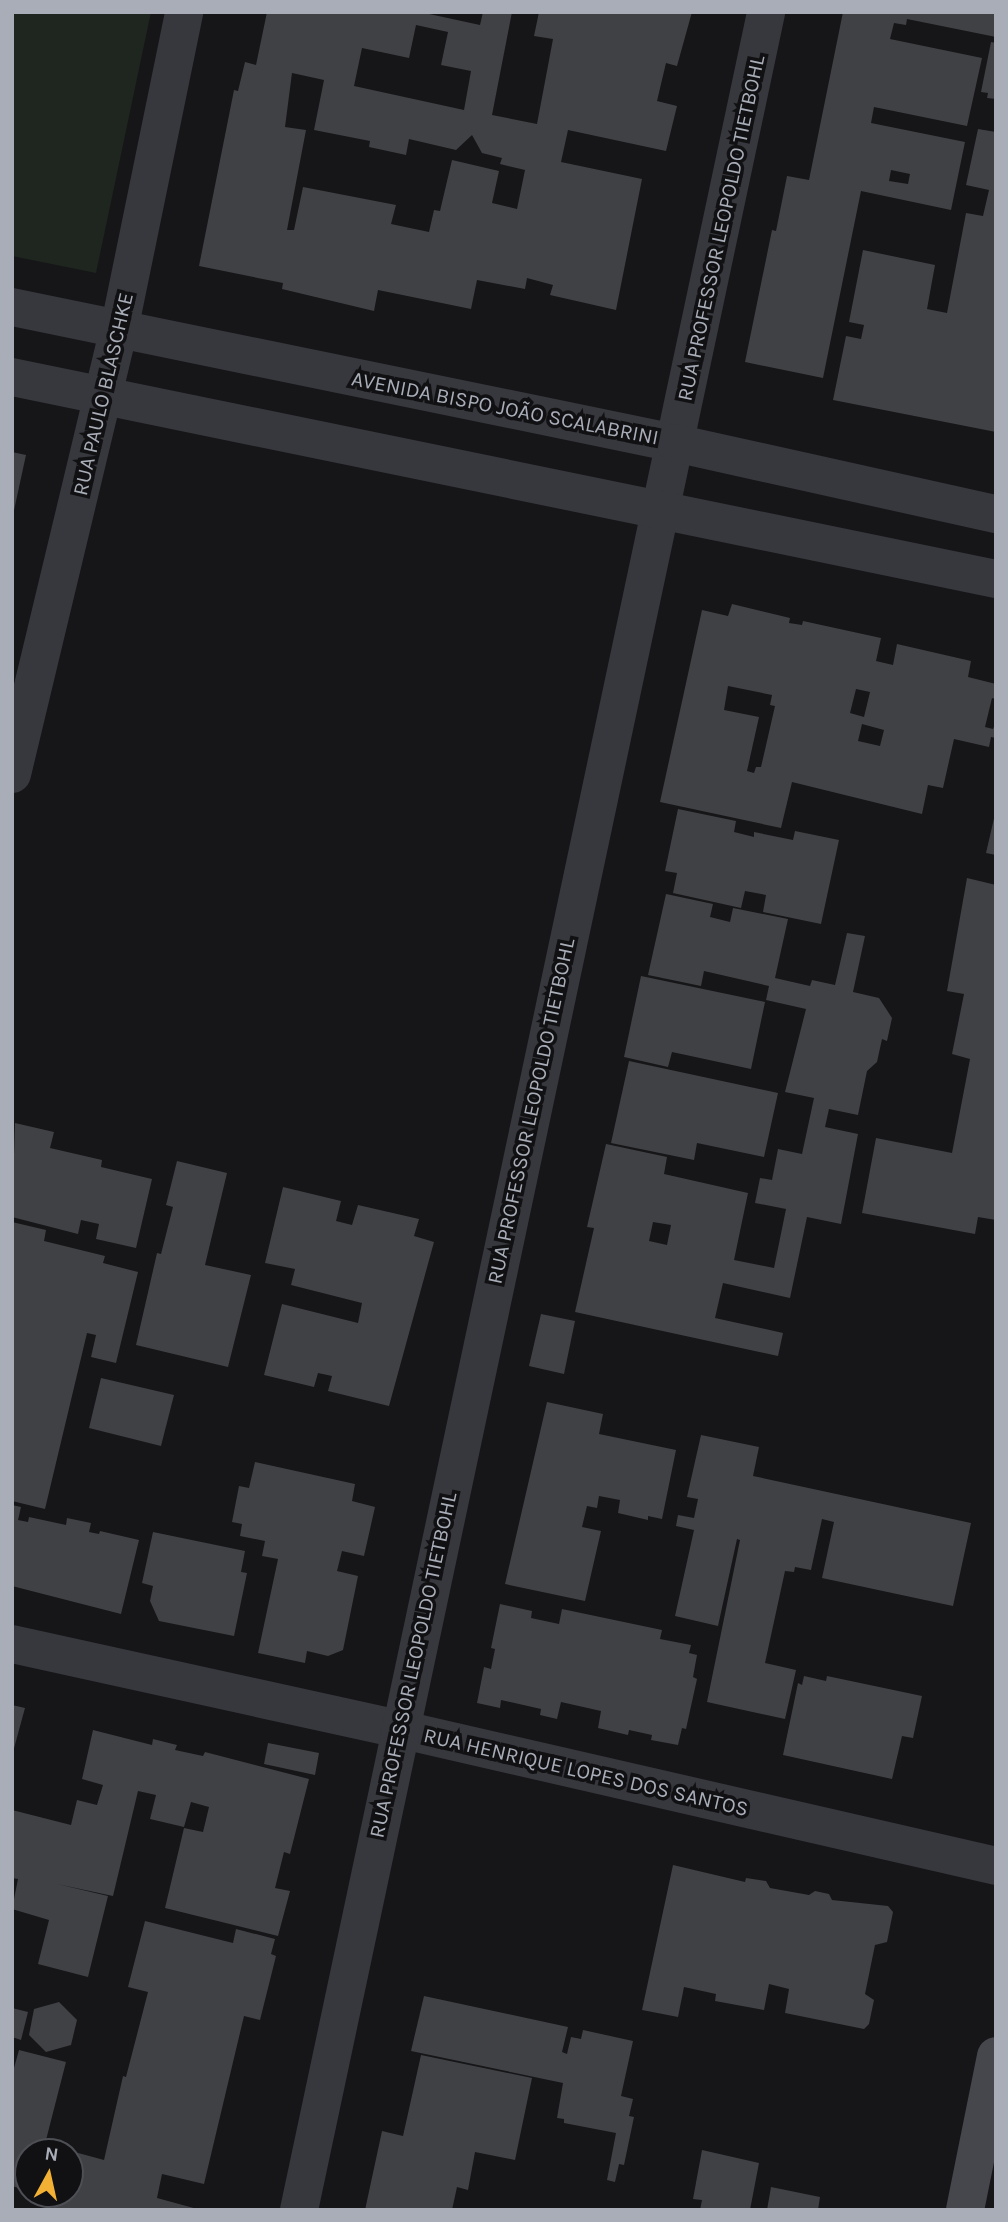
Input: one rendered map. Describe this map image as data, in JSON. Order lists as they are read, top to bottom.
{
  "streets": {
    "street": [
      "RUA PROFESSOR LEOPOLDO TIETBOHL",
      "RUA PAULO BLASCHKE",
      "AVENIDA BISPO JOÃO SCALABRINI",
      "RUA HENRIQUE LOPES DOS SANTOS"
    ]
  },
  "crossings": [
    ["RUA PROFESSOR LEOPOLDO TIETBOHL", "AVENIDA BISPO JOÃO SCALABRINI"],
    ["RUA PROFESSOR LEOPOLDO TIETBOHL", "RUA HENRIQUE LOPES DOS SANTOS"],
    ["RUA PAULO BLASCHKE", "AVENIDA BISPO JOÃO SCALABRINI"]
  ],
  "north": "top"
}
